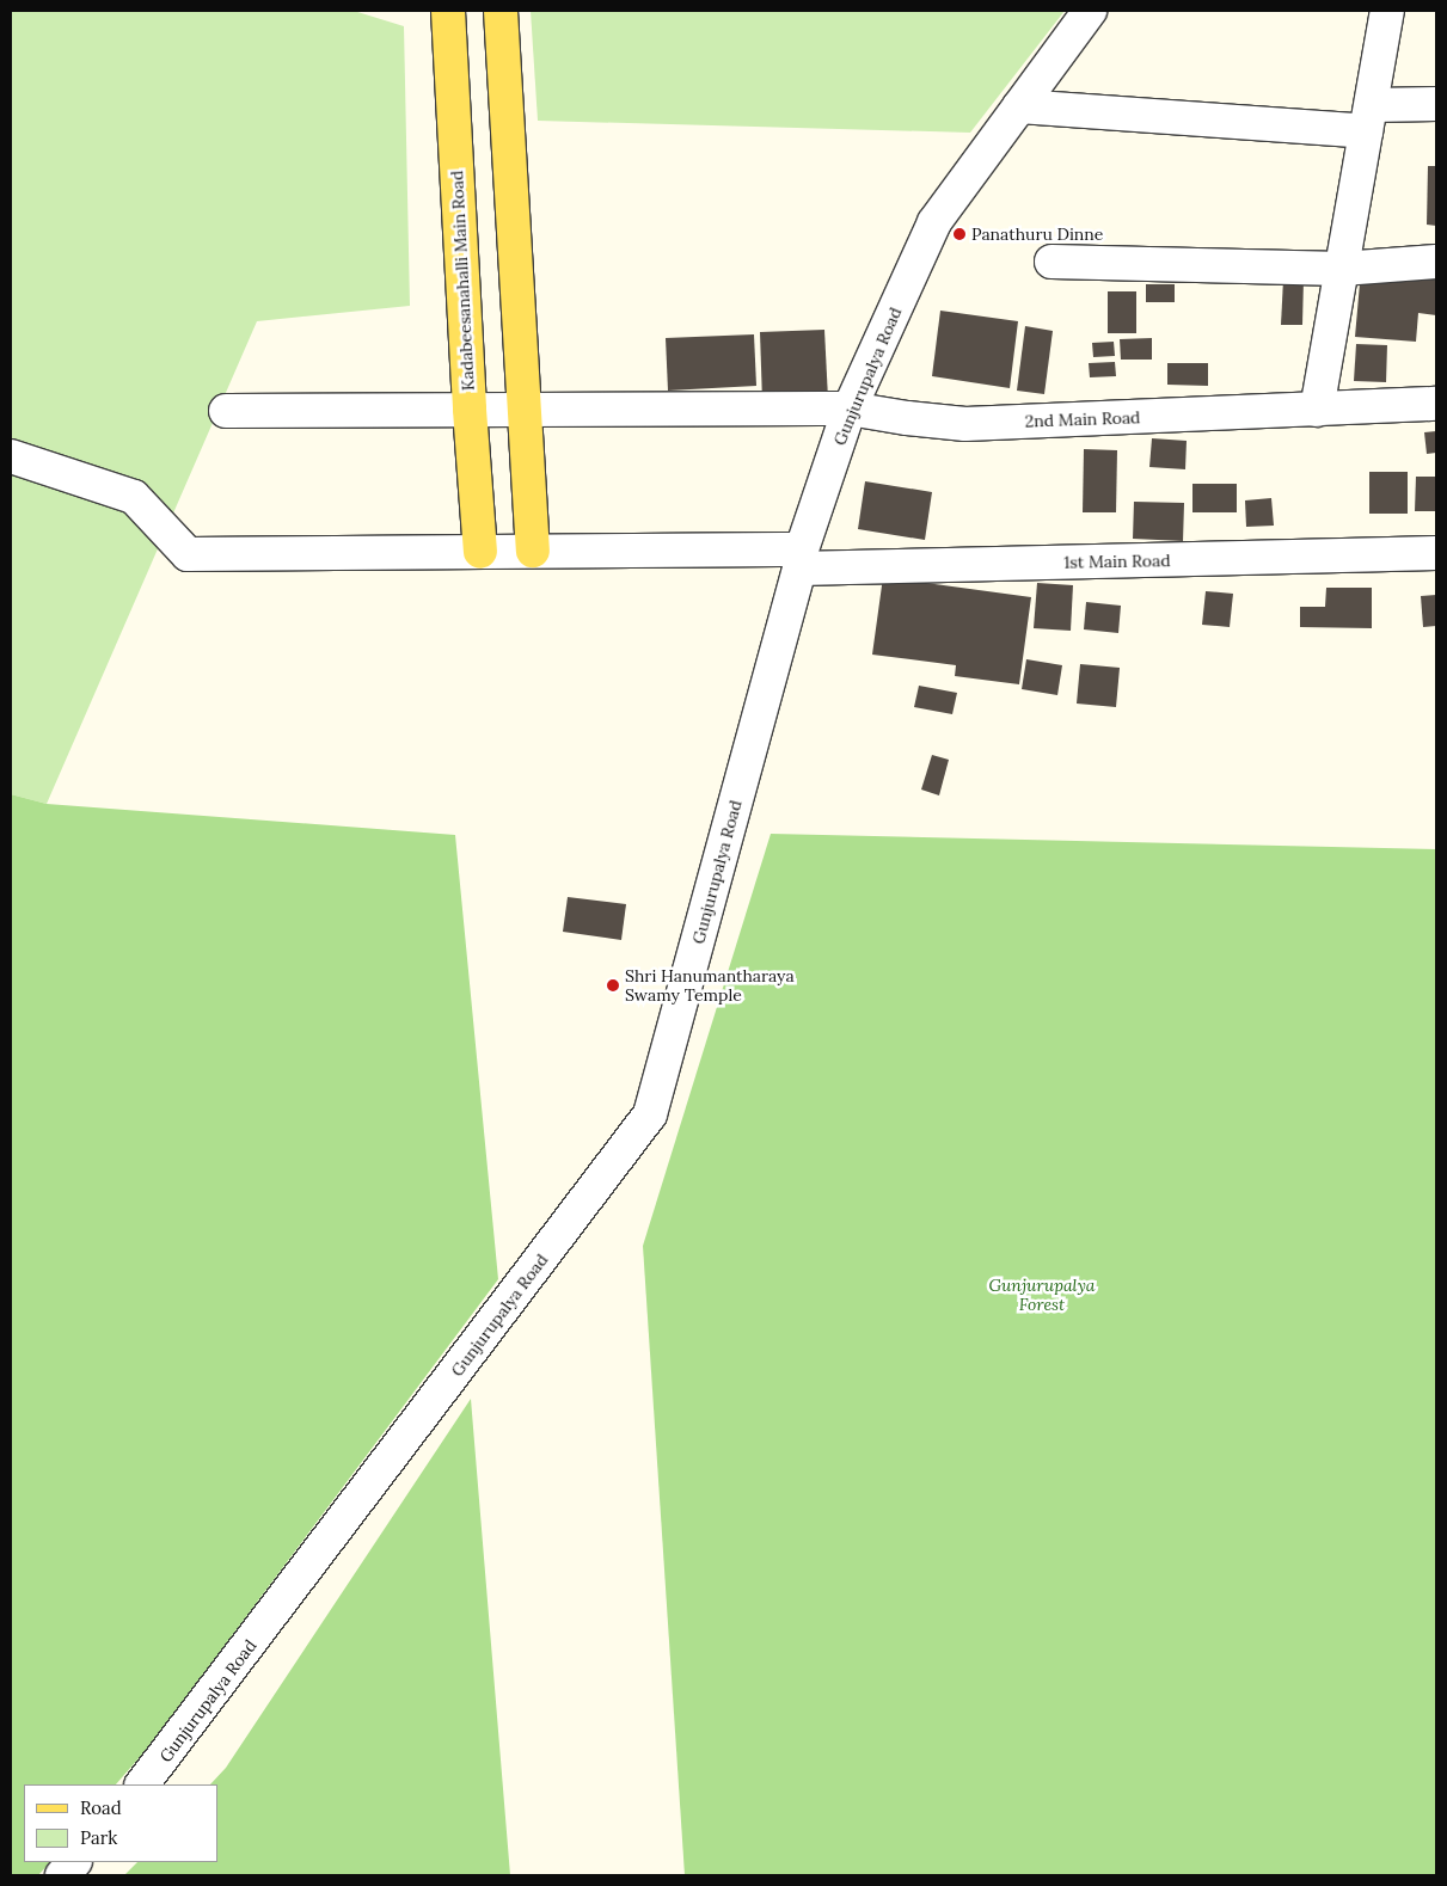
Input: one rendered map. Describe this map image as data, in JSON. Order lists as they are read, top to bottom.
{
  "streets": {
    "main road": ["Kadabeesanahalli Main Road"],
    "street": ["Gunjurupalya Road", "2nd Main Road", "1st Main Road"]
  },
  "crossings": [
    ["Kadabeesanahalli Main Road", "2nd Main Road"],
    ["Kadabeesanahalli Main Road", "1st Main Road"],
    ["Gunjurupalya Road", "2nd Main Road"],
    ["Gunjurupalya Road", "1st Main Road"]
  ],
  "parks": ["Gunjurupalya Forest"],
  "places": ["Panathuru Dinne", "Shri Hanumantharaya Swamy Temple"],
  "legend": ["Road", "Park"]
}
